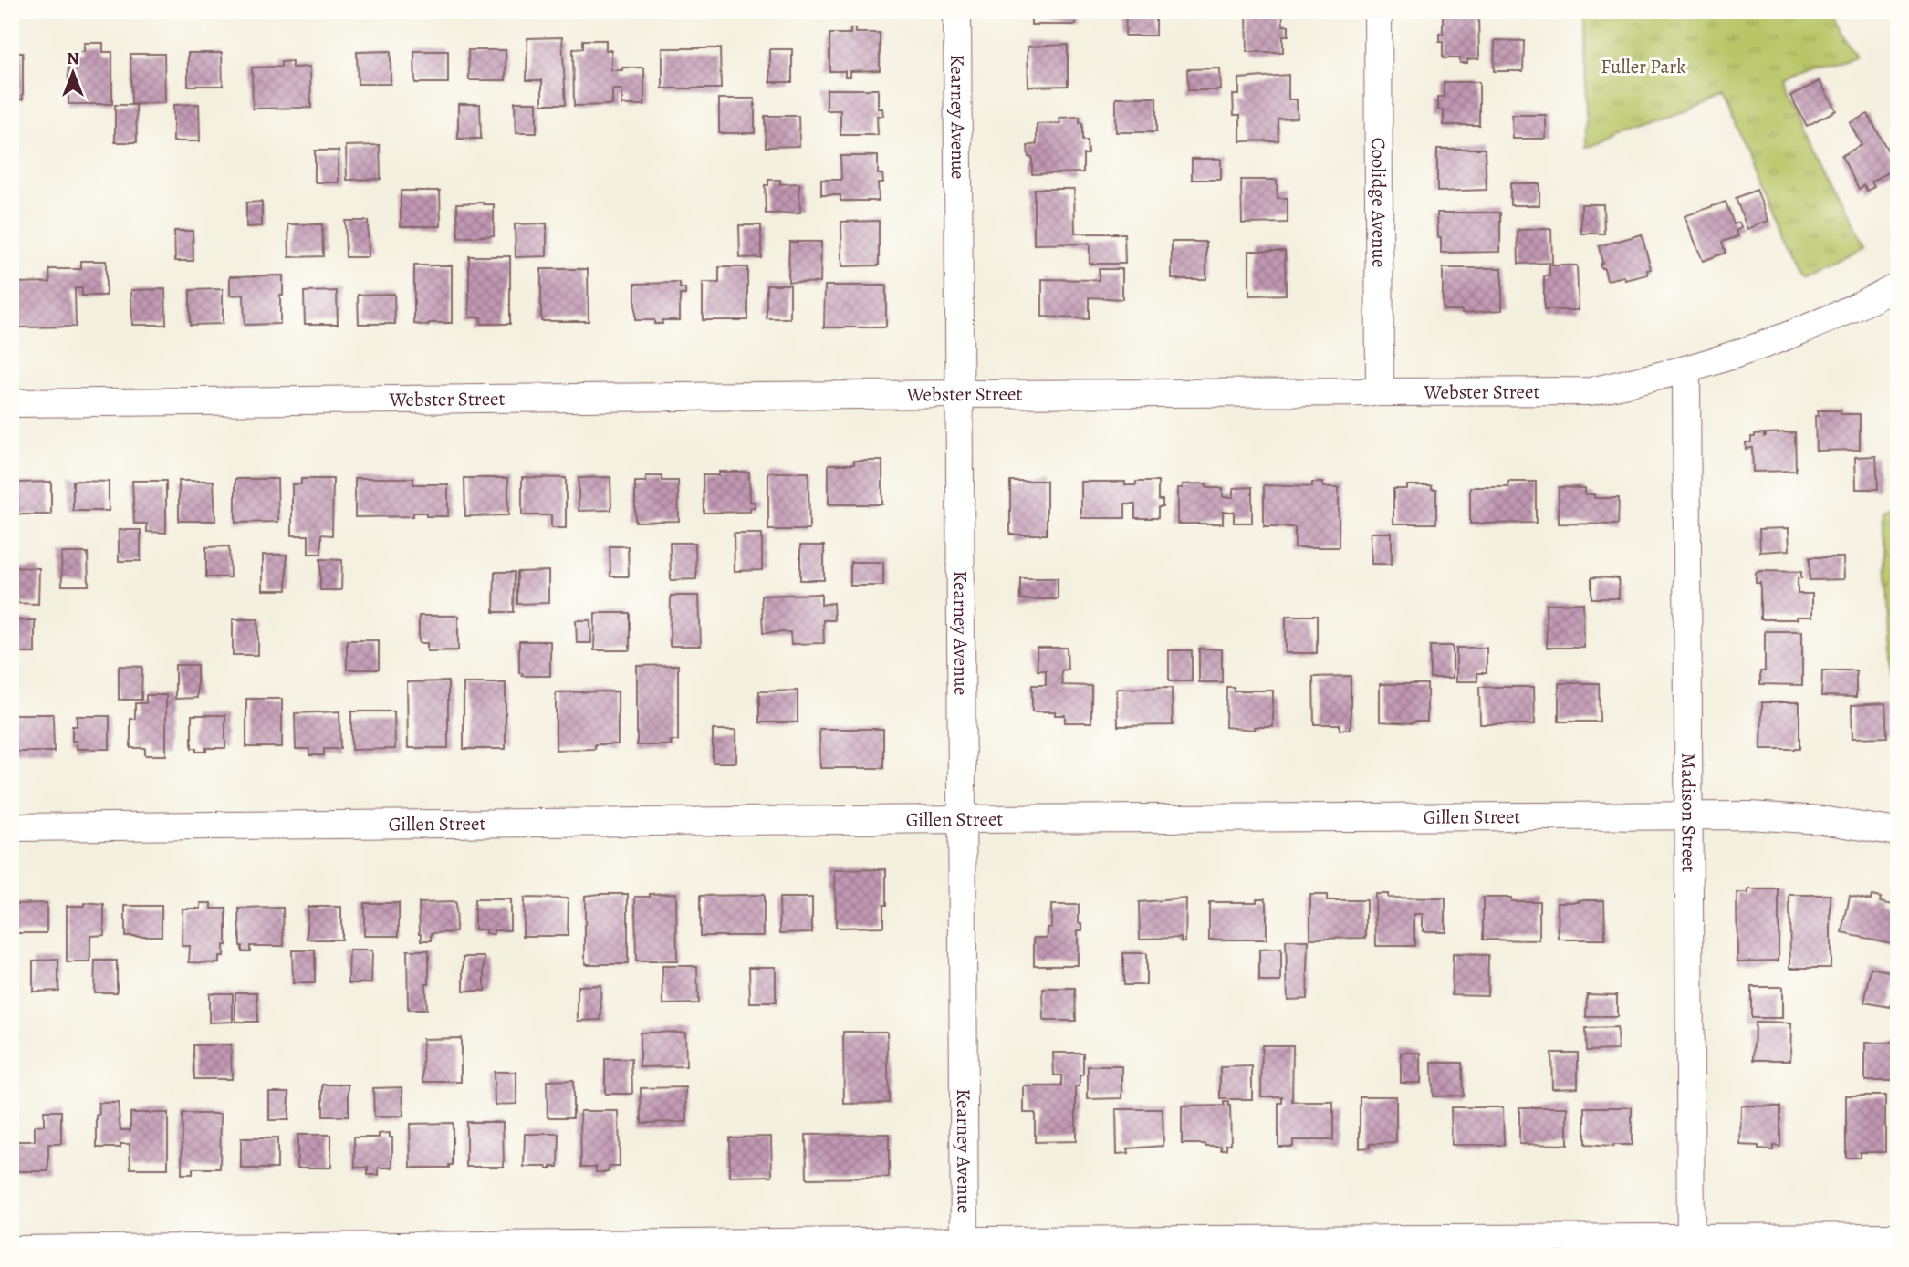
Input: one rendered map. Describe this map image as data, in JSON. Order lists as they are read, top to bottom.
{
  "streets": {
    "street": [
      "Kearney Avenue",
      "Coolidge Avenue",
      "Webster Street",
      "Madison Street",
      "Gillen Street"
    ]
  },
  "crossings": [
    ["Kearney Avenue", "Webster Street"],
    ["Kearney Avenue", "Gillen Street"],
    ["Coolidge Avenue", "Webster Street"],
    ["Webster Street", "Madison Street"],
    ["Madison Street", "Gillen Street"]
  ],
  "parks": ["Fuller Park"],
  "north": "top"
}
